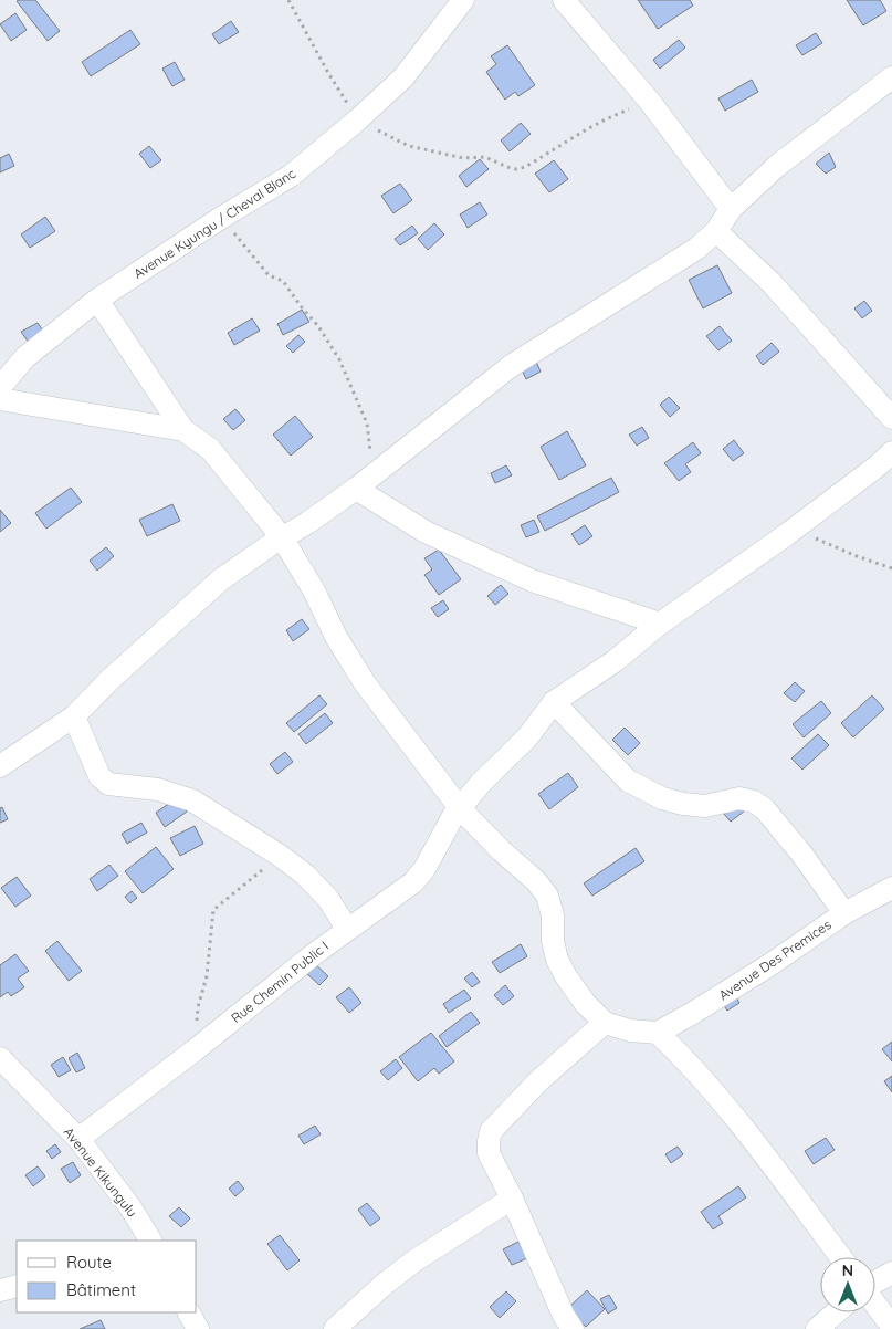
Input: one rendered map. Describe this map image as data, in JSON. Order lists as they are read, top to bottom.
{
  "streets": {
    "street": [
      "Avenue Kyungu / Cheval Blanc",
      "Avenue Des Premices",
      "Rue Chemin Public I",
      "Avenue Kikungulu"
    ]
  },
  "crossings": [
    ["Rue Chemin Public I", "Avenue Kikungulu"]
  ],
  "legend": ["Route", "Bâtiment"],
  "north": "top"
}
